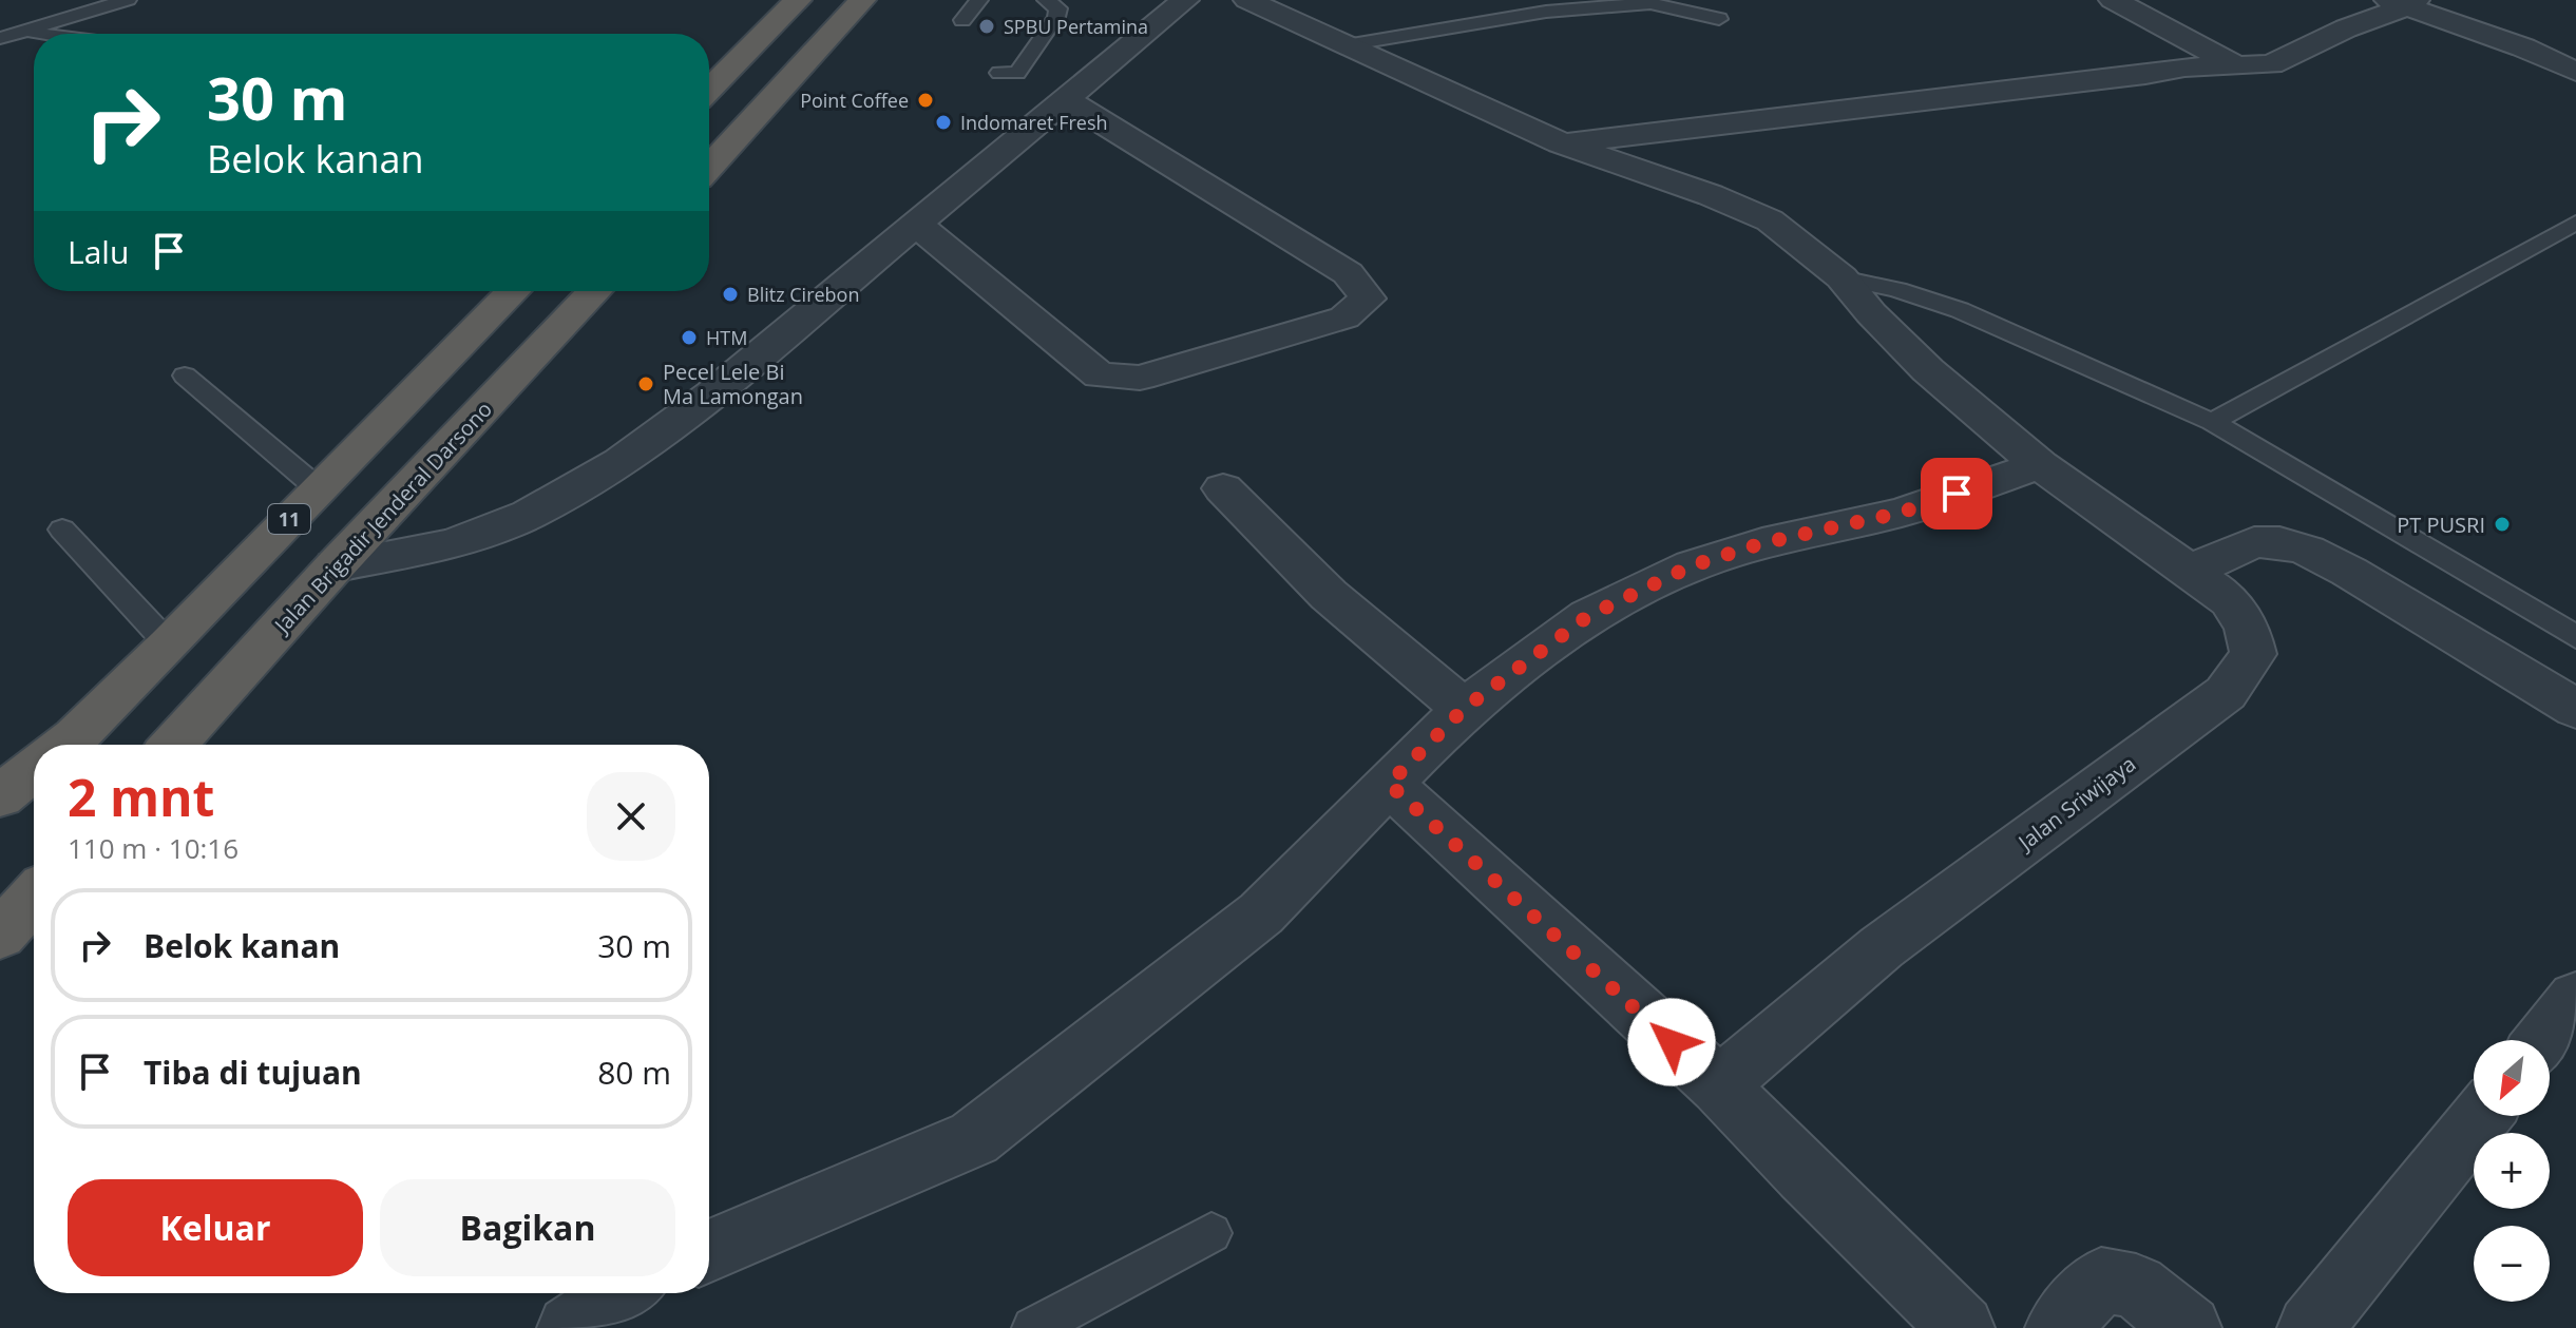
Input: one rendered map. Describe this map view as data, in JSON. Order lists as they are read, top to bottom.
{
  "streets": {
    "highway": ["Jalan Brigadir Jenderal Darsono", "11"],
    "street": ["Jalan Sriwijaya"]
  },
  "places": [
    "SPBU Pertamina",
    "Point Coffee",
    "Indomaret Fresh",
    "Blitz Cirebon",
    "HTM",
    "Pecel Lele Bi Ma Lamongan",
    "PT PUSRI"
  ],
  "north": "bottom left",
  "page": {
    "turn": ["30 m", "Belok kanan"],
    "then": "Lalu",
    "heading": ["2 mnt", "110 m · 10:16"],
    "list": [
      {
        "name": "Belok kanan",
        "value": "30 m"
      },
      {
        "name": "Tiba di tujuan",
        "value": "80 m"
      }
    ],
    "map_buttons": ["+", "−"],
    "buttons": ["Keluar", "Bagikan"]
  }
}
